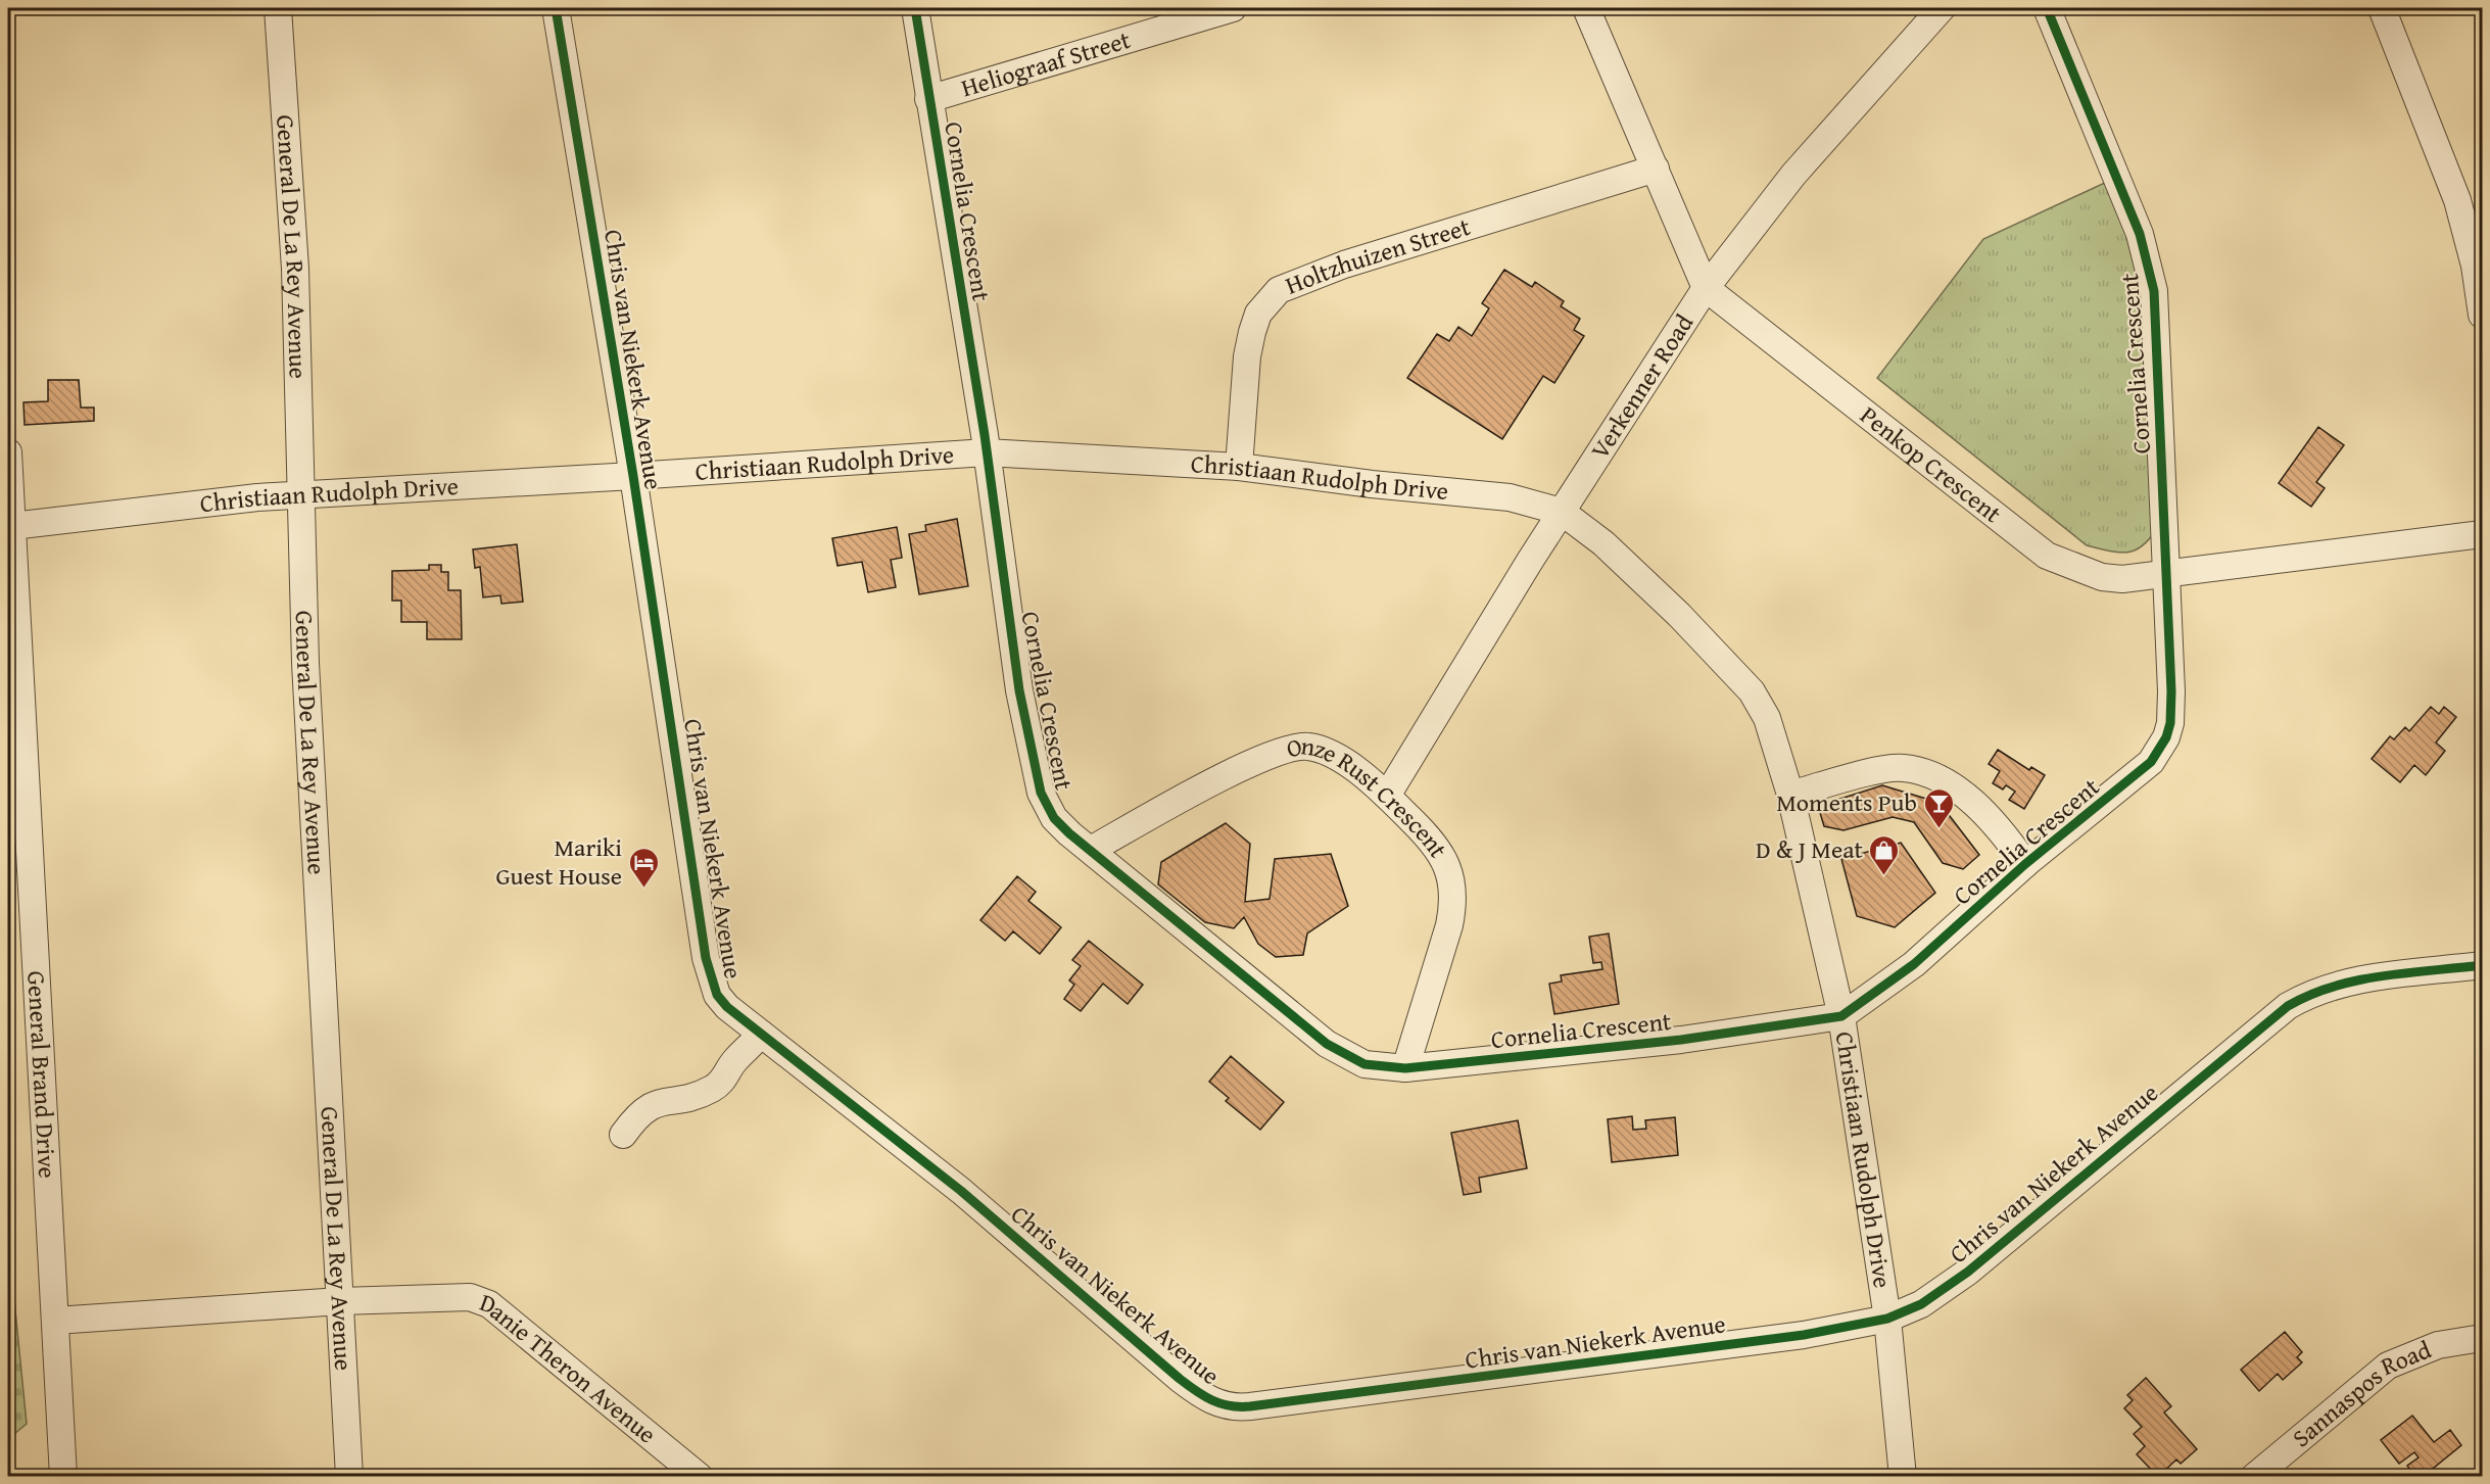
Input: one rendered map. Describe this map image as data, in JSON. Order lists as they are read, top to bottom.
{
  "streets": {
    "street": [
      "Heliograaf Street",
      "Cornelia Crescent",
      "General De La Rey Avenue",
      "Holtzhuizen Street",
      "Chris van Niekerk Avenue",
      "Verkenner Road",
      "Christiaan Rudolph Drive",
      "Penkop Crescent",
      "Onze Rust Crescent",
      "General Brand Drive",
      "Danie Theron Avenue",
      "Sannaspos Road"
    ]
  },
  "crossings": [
    ["Heliograaf Street", "Cornelia Crescent"],
    ["Cornelia Crescent", "Christiaan Rudolph Drive"],
    ["Cornelia Crescent", "Penkop Crescent"],
    ["Cornelia Crescent", "Onze Rust Crescent"],
    ["General De La Rey Avenue", "Christiaan Rudolph Drive"],
    ["General De La Rey Avenue", "Danie Theron Avenue"],
    ["Holtzhuizen Street", "Christiaan Rudolph Drive"],
    ["Holtzhuizen Street", "Penkop Crescent"],
    ["Chris van Niekerk Avenue", "Christiaan Rudolph Drive"],
    ["Verkenner Road", "Christiaan Rudolph Drive"],
    ["Verkenner Road", "Penkop Crescent"],
    ["Verkenner Road", "Onze Rust Crescent"],
    ["Christiaan Rudolph Drive", "General Brand Drive"],
    ["General Brand Drive", "Danie Theron Avenue"]
  ],
  "places": {
    "bar": ["Moments Pub"],
    "shop": ["D & J Meat"],
    "hotel": ["Mariki Guest House"]
  }
}
